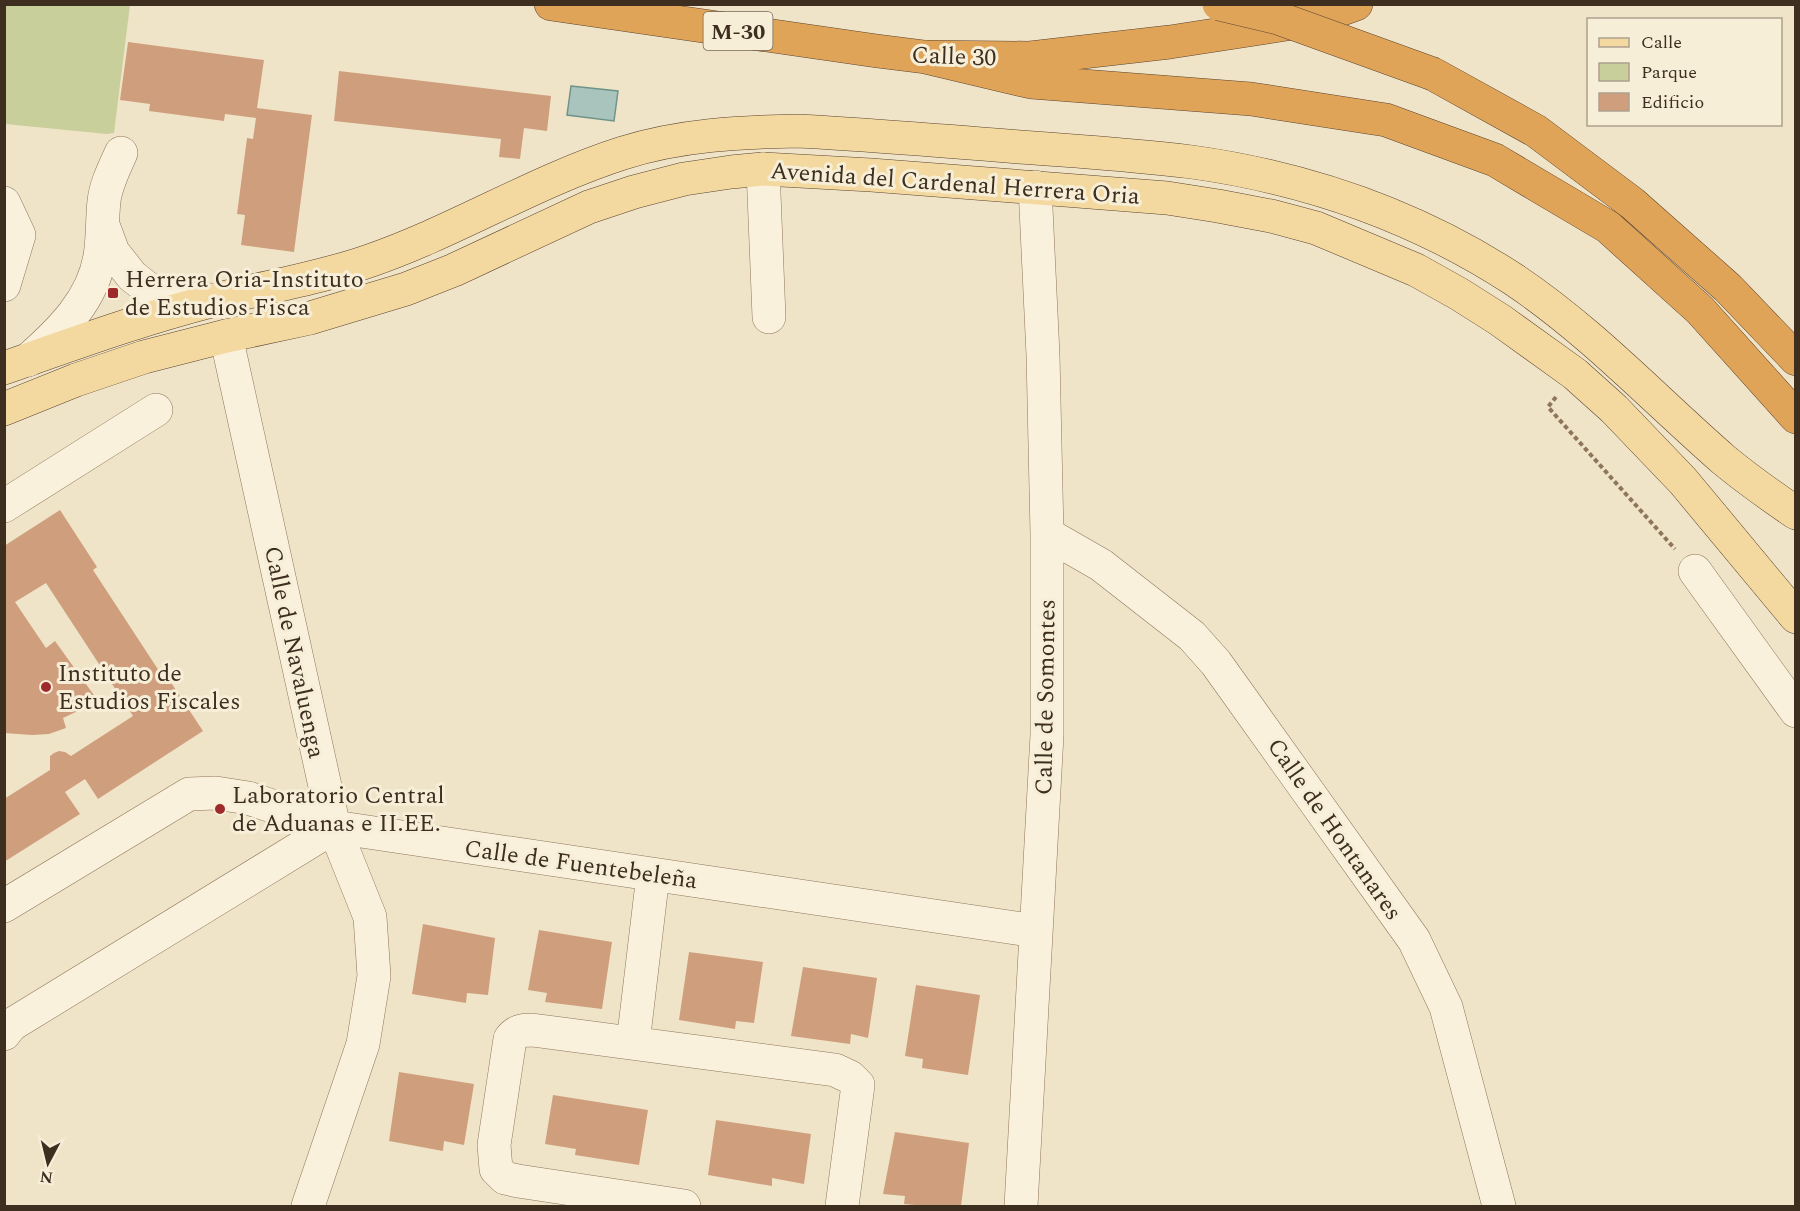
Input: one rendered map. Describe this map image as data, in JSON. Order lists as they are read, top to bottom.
{
  "streets": {
    "highway": ["M-30", "Calle 30"],
    "main road": ["Avenida del Cardenal Herrera Oria"],
    "street": [
      "Calle de Navaluenga",
      "Calle de Somontes",
      "Calle de Hontanares",
      "Calle de Fuentebeleña"
    ]
  },
  "crossings": [
    ["Avenida del Cardenal Herrera Oria", "Calle de Navaluenga"],
    ["Avenida del Cardenal Herrera Oria", "Calle de Somontes"],
    ["Calle de Navaluenga", "Calle de Fuentebeleña"],
    ["Calle de Somontes", "Calle de Hontanares"],
    ["Calle de Somontes", "Calle de Fuentebeleña"]
  ],
  "places": {
    "transit": ["Herrera Oria-Instituto de Estudios Fisca"],
    "other": ["Instituto de Estudios Fiscales", "Laboratorio Central de Aduanas e II.EE."]
  },
  "legend": ["Calle", "Parque", "Edificio"],
  "north": "bottom"
}
